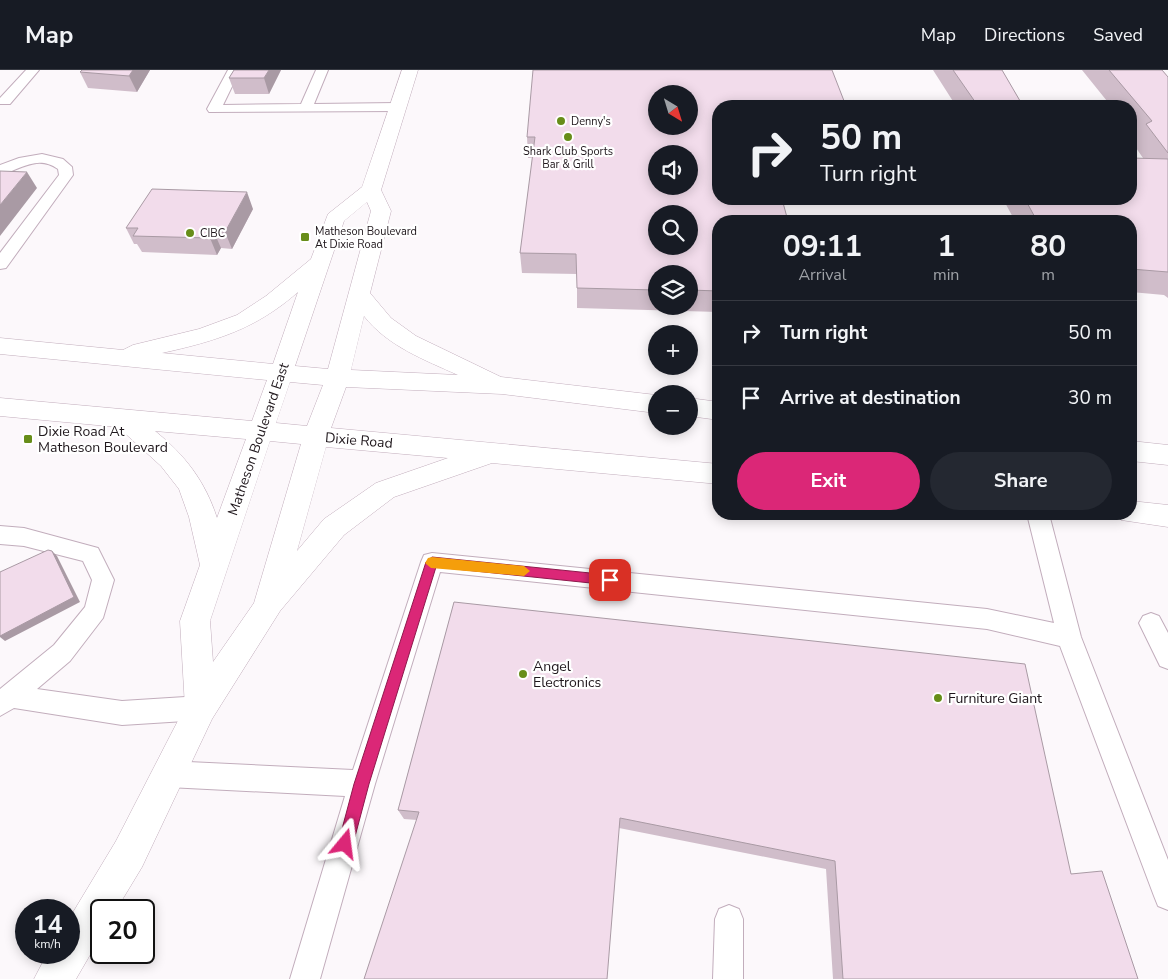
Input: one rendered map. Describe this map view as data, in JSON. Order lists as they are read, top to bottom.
{
  "streets": {
    "main road": ["Matheson Boulevard East", "Dixie Road"]
  },
  "crossings": [
    ["Matheson Boulevard East", "Dixie Road"]
  ],
  "places": {
    "other": [
      "Denny's",
      "Shark Club Sports Bar & Grill",
      "CIBC",
      "Angel Electronics",
      "Furniture Giant"
    ],
    "transit": ["Matheson Boulevard At Dixie Road", "Dixie Road At Matheson Boulevard"]
  },
  "north": "bottom right",
  "page": {
    "header": "Map",
    "nav": ["Map", "Directions", "Saved"],
    "map_buttons": ["+", "−"],
    "turn": ["50 m", "Turn right"],
    "eta": [
      "09:11",
      "Arrival",
      "1",
      "min",
      "80",
      "m"
    ],
    "list": [
      {
        "name": "Turn right",
        "value": "50 m"
      },
      {
        "name": "Arrive at destination",
        "value": "30 m"
      }
    ],
    "buttons": ["Exit", "Share"],
    "speed": "14 km/h",
    "limit": "20"
  }
}
